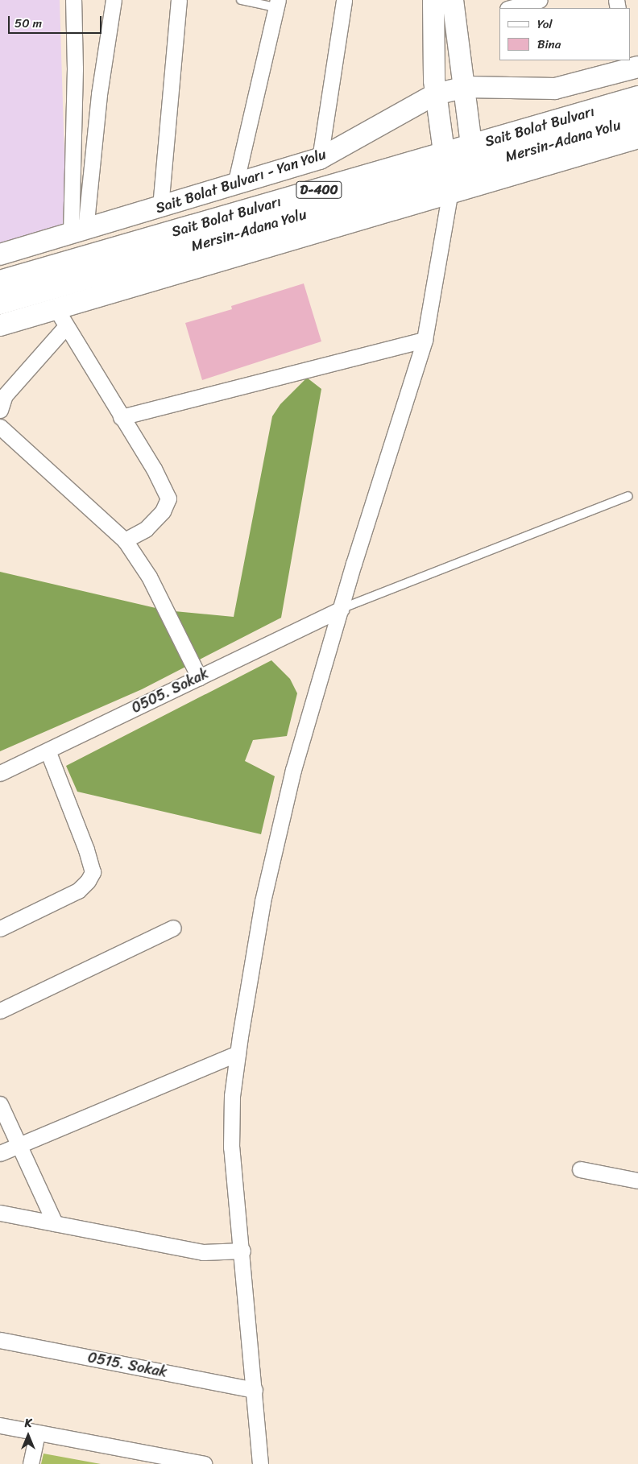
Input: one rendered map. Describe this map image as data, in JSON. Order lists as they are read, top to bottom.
{
  "streets": {
    "highway": ["Sait Bolat Bulvarı", "Mersin-Adana Yolu", "D-400"],
    "street": ["Sait Bolat Bulvarı - Yan Yolu", "0505. Sokak", "0515. Sokak"]
  },
  "crossings": [
    ["Sait Bolat Bulvarı", "Mersin-Adana Yolu"]
  ],
  "legend": ["Yol", "Bina"],
  "scale_bar": "50 m",
  "north": "top"
}
